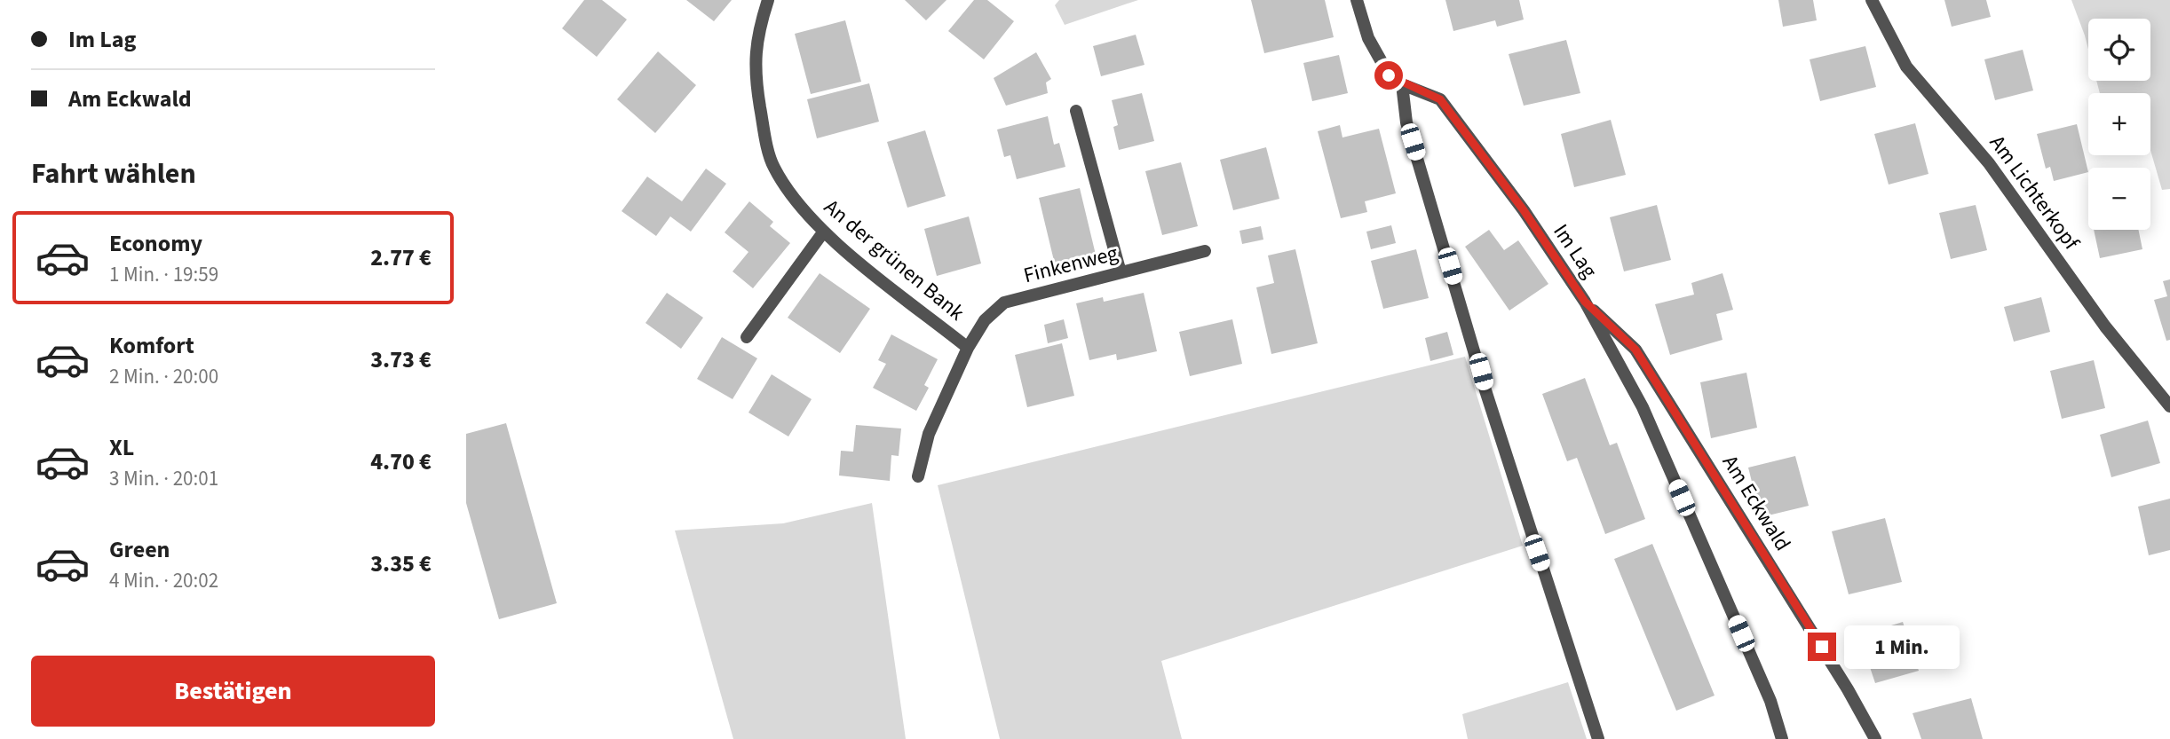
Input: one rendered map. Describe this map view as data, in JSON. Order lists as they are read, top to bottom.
{
  "streets": {
    "street": [
      "Am Lichterkopf",
      "Im Lag",
      "An der grünen Bank",
      "Finkenweg",
      "Am Eckwald"
    ]
  },
  "crossings": [
    ["Im Lag", "Am Eckwald"],
    ["An der grünen Bank", "Finkenweg"]
  ],
  "page": {
    "banner": ["Im Lag", "Am Eckwald"],
    "map_buttons": ["+", "−"],
    "heading": "Fahrt wählen",
    "list": [
      {
        "name": "Economy",
        "note": "1 Min. · 19:59",
        "value": "2.77 €"
      },
      {
        "name": "Komfort",
        "note": "2 Min. · 20:00",
        "value": "3.73 €"
      },
      {
        "name": "XL",
        "note": "3 Min. · 20:01",
        "value": "4.70 €"
      },
      {
        "name": "Green",
        "note": "4 Min. · 20:02",
        "value": "3.35 €"
      }
    ],
    "bubble": "1 Min.",
    "buttons": "Bestätigen"
  }
}
